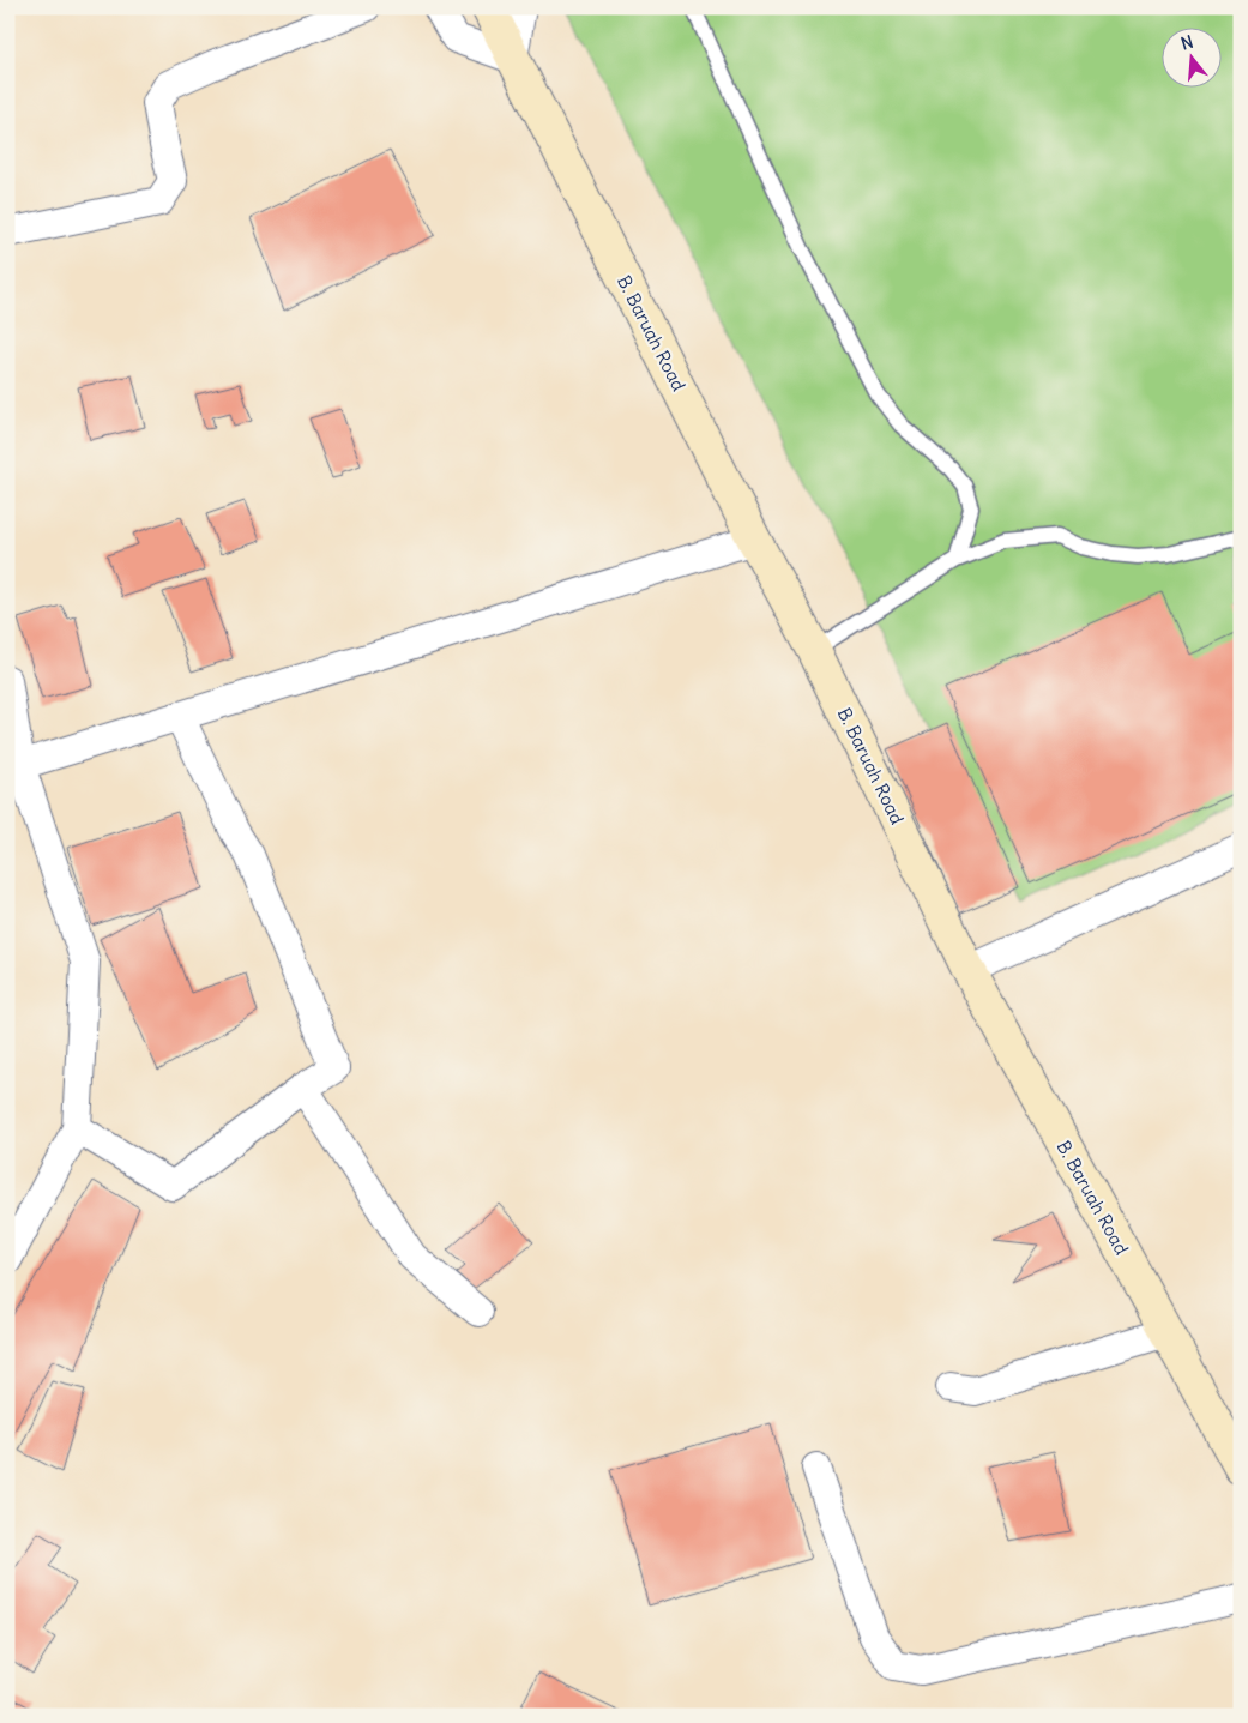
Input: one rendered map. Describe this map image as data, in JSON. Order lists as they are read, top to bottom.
{
  "streets": {
    "main road": ["B. Baruah Road"]
  },
  "north": "top"
}
